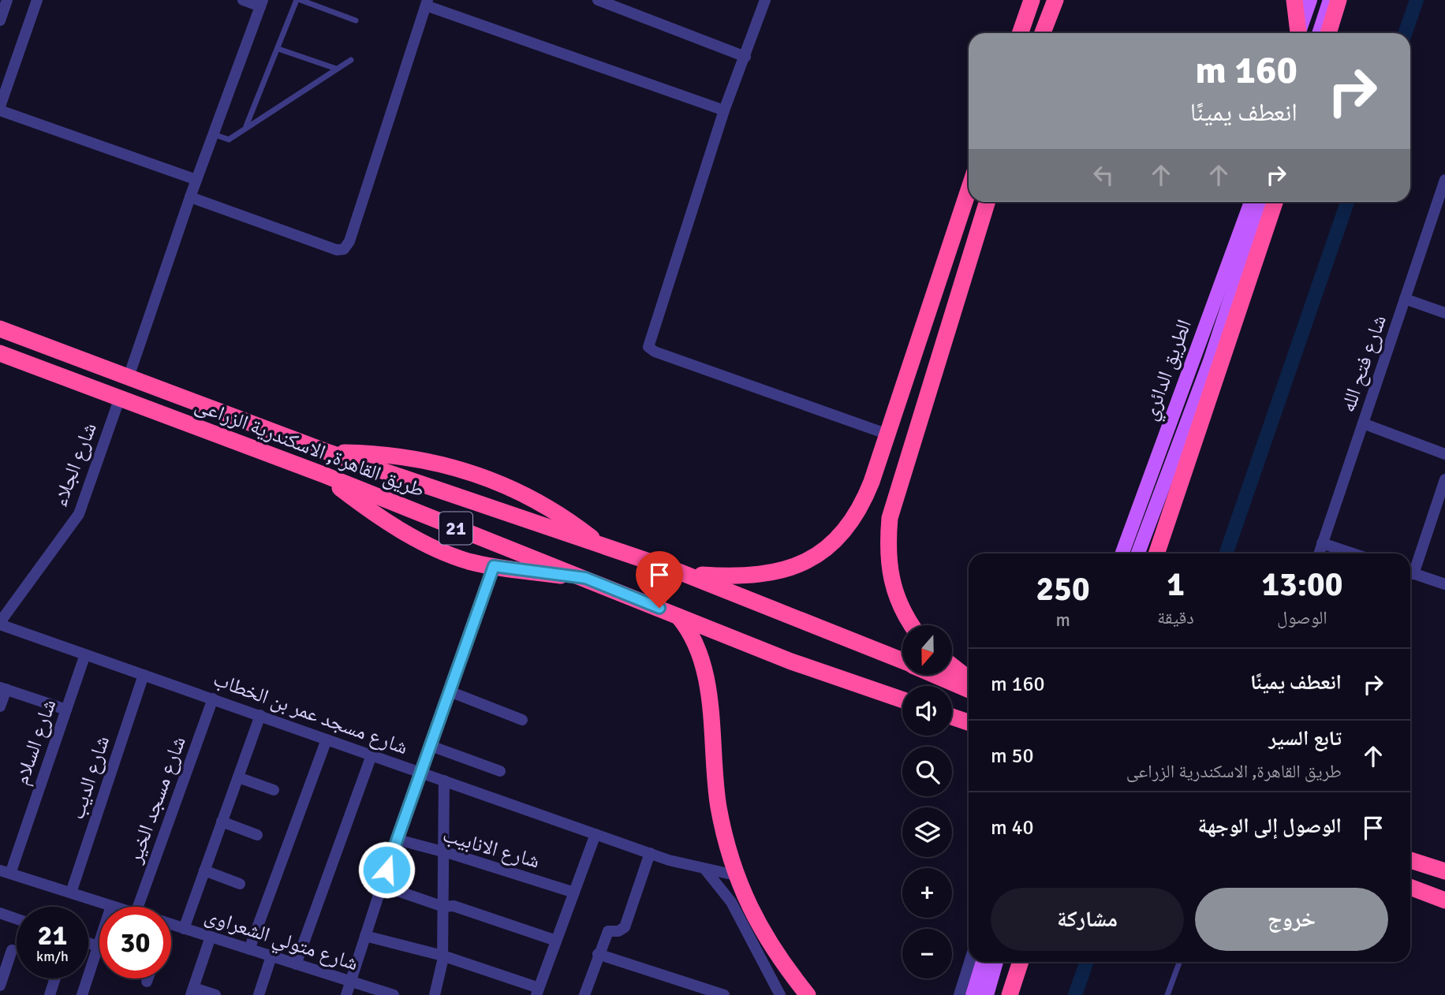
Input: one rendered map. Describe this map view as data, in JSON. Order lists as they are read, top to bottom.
{
  "streets": {
    "highway": ["طريق القاهرة, الاسكندرية الزراعى", "21"],
    "main road": ["الطريق الدائري"],
    "street": [
      "شارع فتح الله",
      "شارع الجلاء",
      "شارع مسجد عمر بن الخطاب",
      "شارع السلام",
      "شارع الديب",
      "شارع مسجد الخير",
      "شارع الانابيب",
      "شارع متولي الشعراوى"
    ]
  },
  "crossings": [
    ["طريق القاهرة, الاسكندرية الزراعى", "شارع الجلاء"],
    ["شارع الجلاء", "شارع مسجد عمر بن الخطاب"],
    ["شارع مسجد عمر بن الخطاب", "شارع السلام"],
    ["شارع مسجد عمر بن الخطاب", "شارع الديب"],
    ["شارع مسجد عمر بن الخطاب", "شارع مسجد الخير"]
  ],
  "north": "bottom",
  "page": {
    "turn": ["160 m", "انعطف يمينًا"],
    "eta": [
      "13:00",
      "الوصول",
      "1",
      "دقيقة",
      "250",
      "m"
    ],
    "map_buttons": ["+", "−"],
    "list": [
      {
        "name": "انعطف يمينًا",
        "value": "160 m"
      },
      {
        "name": "تابع السير",
        "note": "طريق القاهرة, الاسكندرية الزراعى",
        "value": "50 m"
      },
      {
        "name": "الوصول إلى الوجهة",
        "value": "40 m"
      }
    ],
    "buttons": ["خروج", "مشاركة"],
    "speed": "21 km/h",
    "limit": "30"
  }
}
